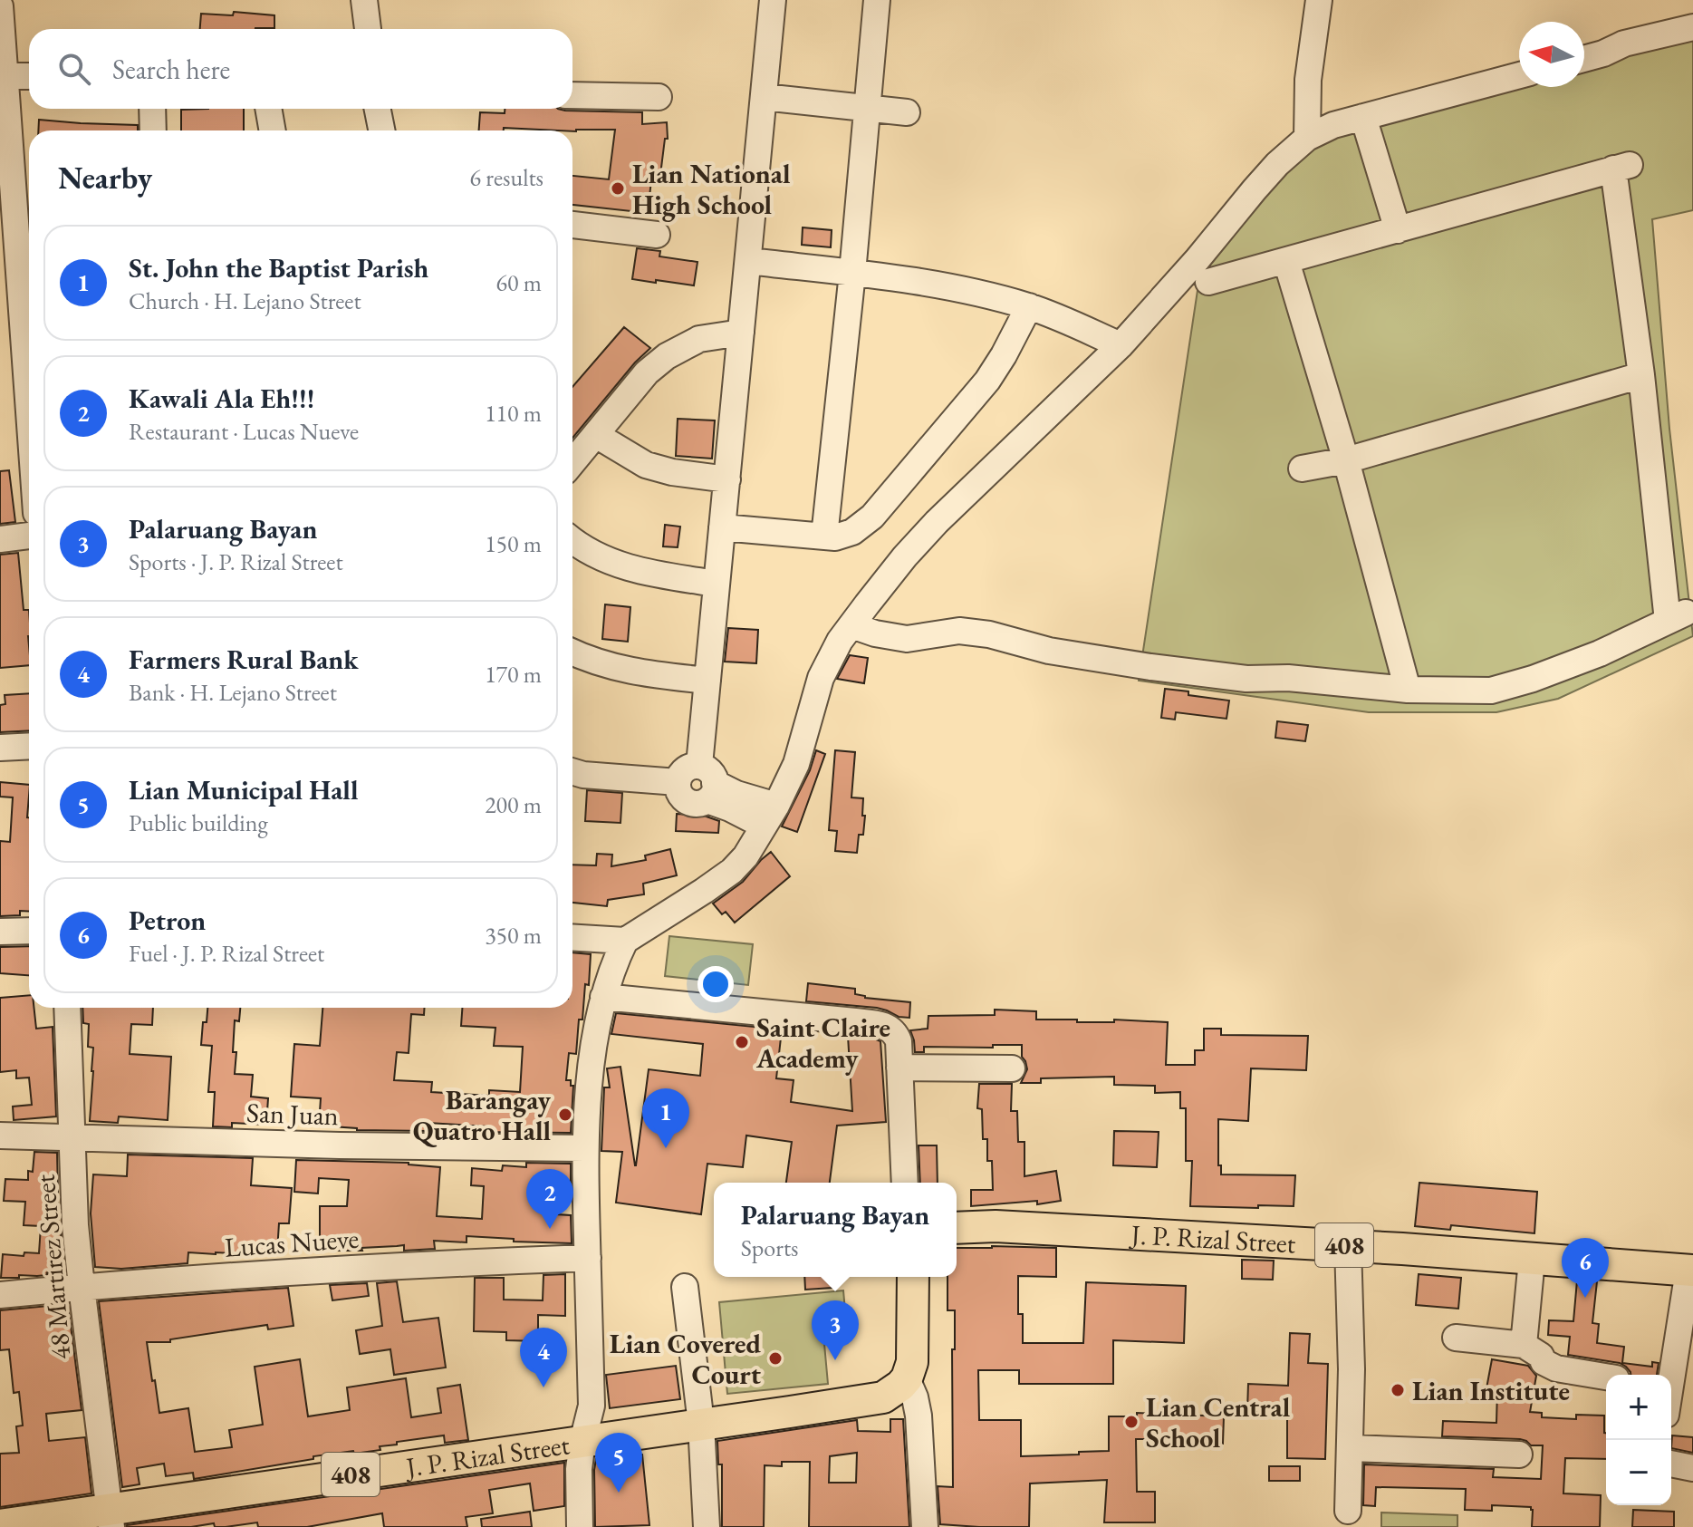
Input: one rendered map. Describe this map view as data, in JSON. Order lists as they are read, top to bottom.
{
  "streets": {
    "main road": ["J. P. Rizal Street", "408"],
    "street": ["San Juan", "Lucas Nueve", "48 Martirez Street"]
  },
  "crossings": [
    ["San Juan", "48 Martirez Street"],
    ["J. P. Rizal Street", "48 Martirez Street"],
    ["Lucas Nueve", "48 Martirez Street"]
  ],
  "places": [
    "Lian National High School",
    "Saint Claire Academy",
    "Barangay Quatro Hall",
    "Lian Covered Court",
    "Lian Institute",
    "Lian Central School"
  ],
  "north": "left",
  "page": {
    "search": "Search here",
    "heading": ["Nearby", "6 results"],
    "list": [
      {
        "mark": "1",
        "name": "St. John the Baptist Parish",
        "note": "Church · H. Lejano Street",
        "value": "60 m"
      },
      {
        "mark": "2",
        "name": "Kawali Ala Eh!!!",
        "note": "Restaurant · Lucas Nueve",
        "value": "110 m"
      },
      {
        "mark": "3",
        "name": "Palaruang Bayan",
        "note": "Sports · J. P. Rizal Street",
        "value": "150 m"
      },
      {
        "mark": "4",
        "name": "Farmers Rural Bank",
        "note": "Bank · H. Lejano Street",
        "value": "170 m"
      },
      {
        "mark": "5",
        "name": "Lian Municipal Hall",
        "note": "Public building",
        "value": "200 m"
      },
      {
        "mark": "6",
        "name": "Petron",
        "note": "Fuel · J. P. Rizal Street",
        "value": "350 m"
      }
    ],
    "pins": [
      "1",
      "2",
      "6",
      "3",
      "4",
      "5"
    ],
    "popup": ["Palaruang Bayan", "Sports"],
    "map_buttons": ["+", "−"]
  }
}
